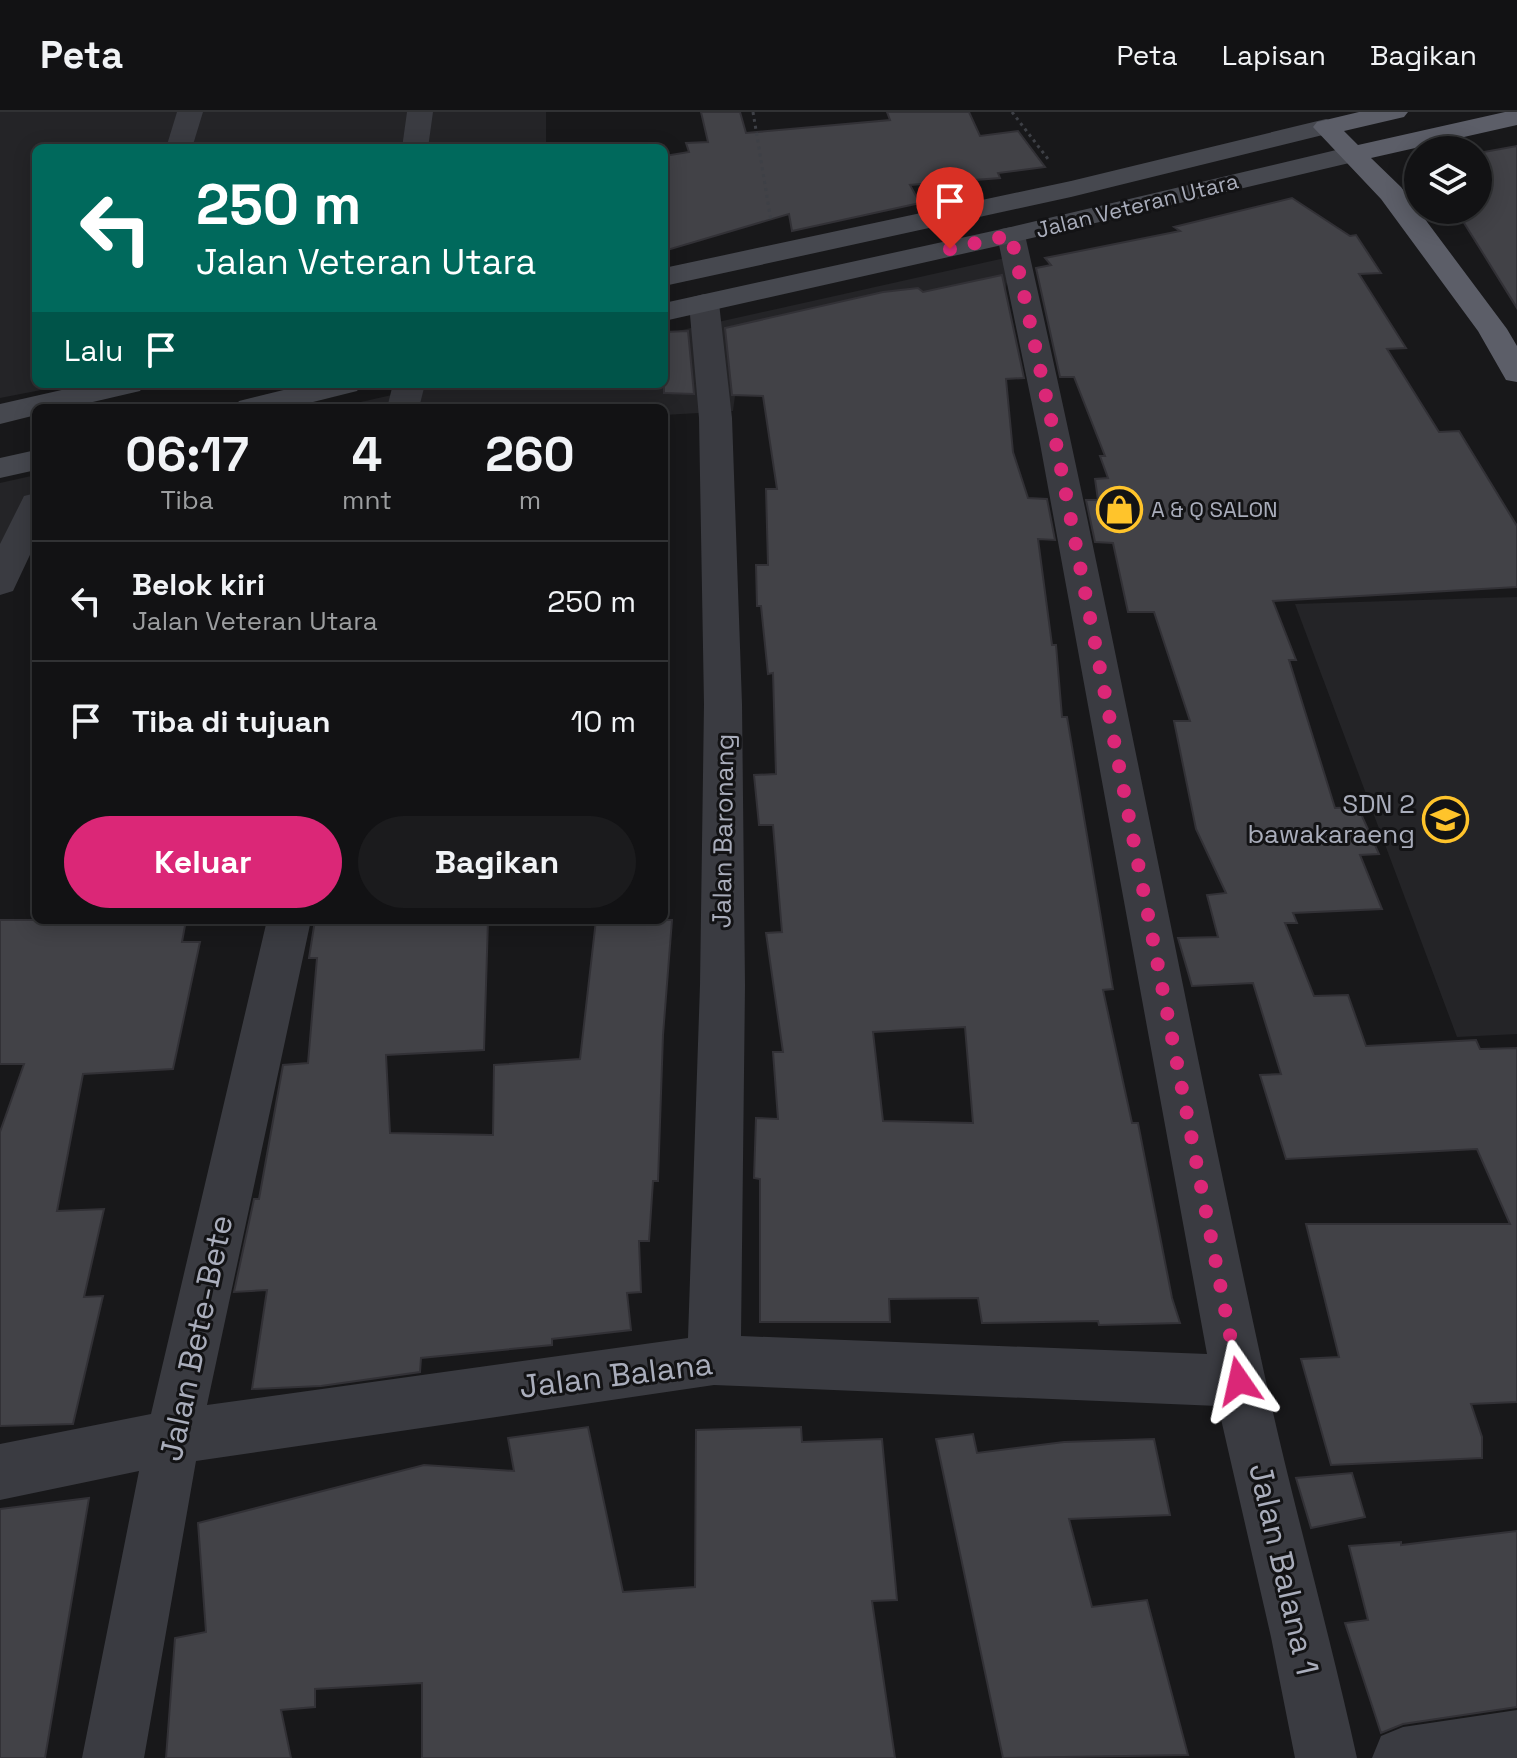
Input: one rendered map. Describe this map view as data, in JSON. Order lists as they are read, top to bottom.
{
  "streets": {
    "highway": ["Jalan Veteran Utara"],
    "street": [
      "Jalan Baronang",
      "Jalan Bete-Bete",
      "Jalan Balana",
      "Jalan Balana 1"
    ]
  },
  "crossings": [
    ["Jalan Veteran Utara", "Jalan Baronang"],
    ["Jalan Veteran Utara", "Jalan Balana 1"],
    ["Jalan Baronang", "Jalan Balana"],
    ["Jalan Bete-Bete", "Jalan Balana"],
    ["Jalan Balana", "Jalan Balana 1"]
  ],
  "places": {
    "shop": ["A & Q SALON"],
    "school or university": ["SDN 2 bawakaraeng"]
  },
  "page": {
    "header": "Peta",
    "nav": ["Peta", "Lapisan", "Bagikan"],
    "turn": ["250 m", "Jalan Veteran Utara"],
    "then": "Lalu",
    "eta": [
      "06:17",
      "Tiba",
      "4",
      "mnt",
      "260",
      "m"
    ],
    "list": [
      {
        "name": "Belok kiri",
        "note": "Jalan Veteran Utara",
        "value": "250 m"
      },
      {
        "name": "Tiba di tujuan",
        "value": "10 m"
      }
    ],
    "buttons": ["Keluar", "Bagikan"]
  }
}
